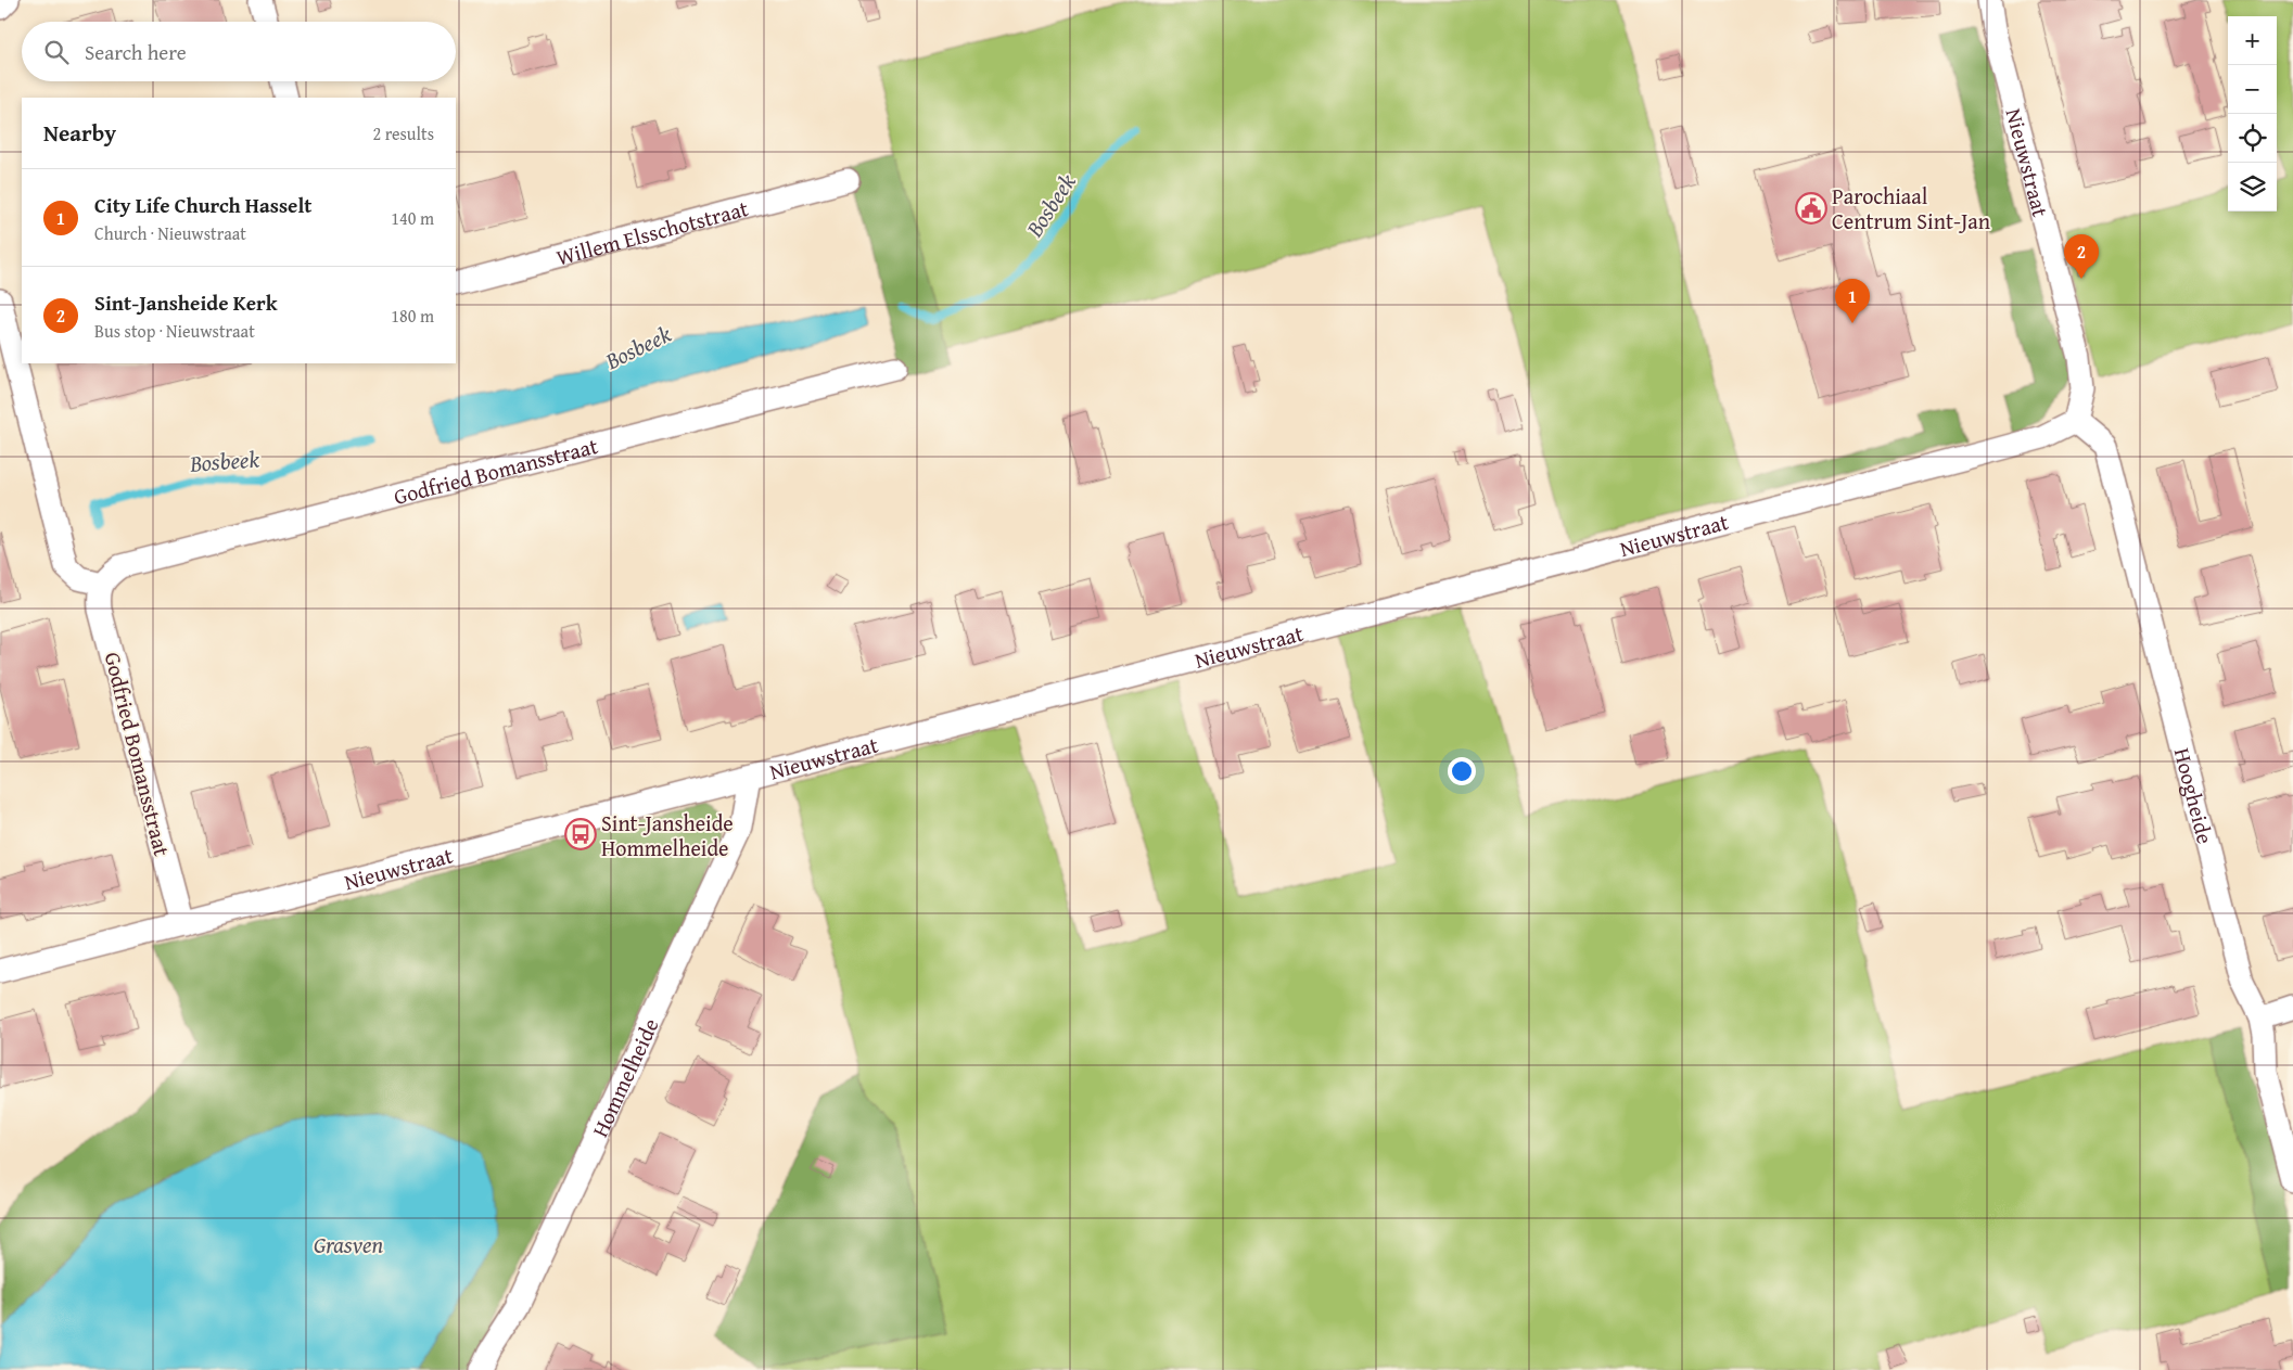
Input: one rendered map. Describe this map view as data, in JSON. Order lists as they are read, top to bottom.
{
  "streets": {
    "street": [
      "Nieuwstraat",
      "Willem Elsschotstraat",
      "Godfried Bomansstraat",
      "Hoogheide",
      "Hommelheide"
    ]
  },
  "crossings": [
    ["Nieuwstraat", "Godfried Bomansstraat"],
    ["Nieuwstraat", "Hoogheide"],
    ["Nieuwstraat", "Hommelheide"]
  ],
  "water": ["Bosbeek", "Grasven"],
  "places": {
    "public building": ["Parochiaal Centrum Sint-Jan"],
    "bus stop": ["Sint-Jansheide Hommelheide"]
  },
  "page": {
    "map_buttons": ["+", "−"],
    "search": "Search here",
    "heading": ["Nearby", "2 results"],
    "list": [
      {
        "mark": "1",
        "name": "City Life Church Hasselt",
        "note": "Church · Nieuwstraat",
        "value": "140 m"
      },
      {
        "mark": "2",
        "name": "Sint-Jansheide Kerk",
        "note": "Bus stop · Nieuwstraat",
        "value": "180 m"
      }
    ],
    "pins": ["2", "1"]
  }
}
